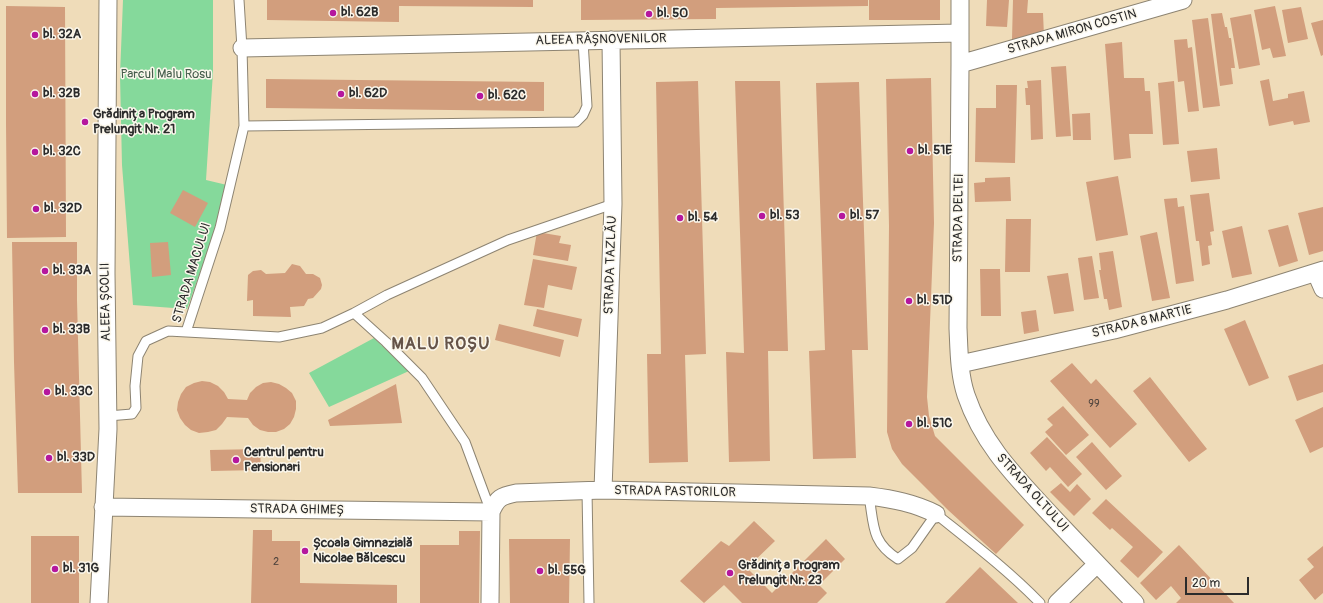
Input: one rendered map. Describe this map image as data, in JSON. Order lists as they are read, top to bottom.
{
  "streets": {
    "street": [
      "STRADA MIRON COSTIN",
      "ALEEA RÂȘNOVENILOR",
      "STRADA DELTEI",
      "STRADA TAZLĂU",
      "ALEEA ȘCOLII",
      "STRADA 8 MARTIE",
      "STRADA PASTORILOR",
      "STRADA OLTULUI",
      "STRADA GHIMEȘ"
    ],
    "lane": ["STRADA MACULUI"]
  },
  "crossings": [
    ["STRADA MIRON COSTIN", "STRADA DELTEI"],
    ["ALEEA RÂȘNOVENILOR", "STRADA DELTEI"],
    ["ALEEA RÂȘNOVENILOR", "STRADA TAZLĂU"],
    ["ALEEA RÂȘNOVENILOR", "STRADA MACULUI"],
    ["STRADA DELTEI", "STRADA 8 MARTIE"],
    ["STRADA DELTEI", "STRADA OLTULUI"],
    ["STRADA TAZLĂU", "STRADA MACULUI"],
    ["STRADA TAZLĂU", "STRADA PASTORILOR"],
    ["ALEEA ȘCOLII", "STRADA GHIMEȘ"],
    ["STRADA 8 MARTIE", "STRADA OLTULUI"],
    ["STRADA PASTORILOR", "STRADA GHIMEȘ"]
  ],
  "districts": ["MALU ROȘU"],
  "parks": ["Parcul Malu Rosu"],
  "places": [
    "bl. 62B",
    "bl. 50",
    "bl. 32A",
    "bl. 32B",
    "bl. 62D",
    "bl. 62C",
    "Grădinița Program Prelungit Nr. 21",
    "bl. 51E",
    "bl. 32C",
    "bl. 32D",
    "bl. 53",
    "bl. 57",
    "bl. 54",
    "bl. 33A",
    "bl. 51D",
    "bl. 33B",
    "bl. 33C",
    "bl. 51C",
    "bl. 33D",
    "Centrul pentru Pensionari",
    "Școala Gimnazială Nicolae Bălcescu",
    "bl. 31G",
    "bl. 55G",
    "Grădinița Program Prelungit Nr. 23"
  ],
  "house_numbers": ["99", "2"],
  "scale_bar": "20 m"
}
